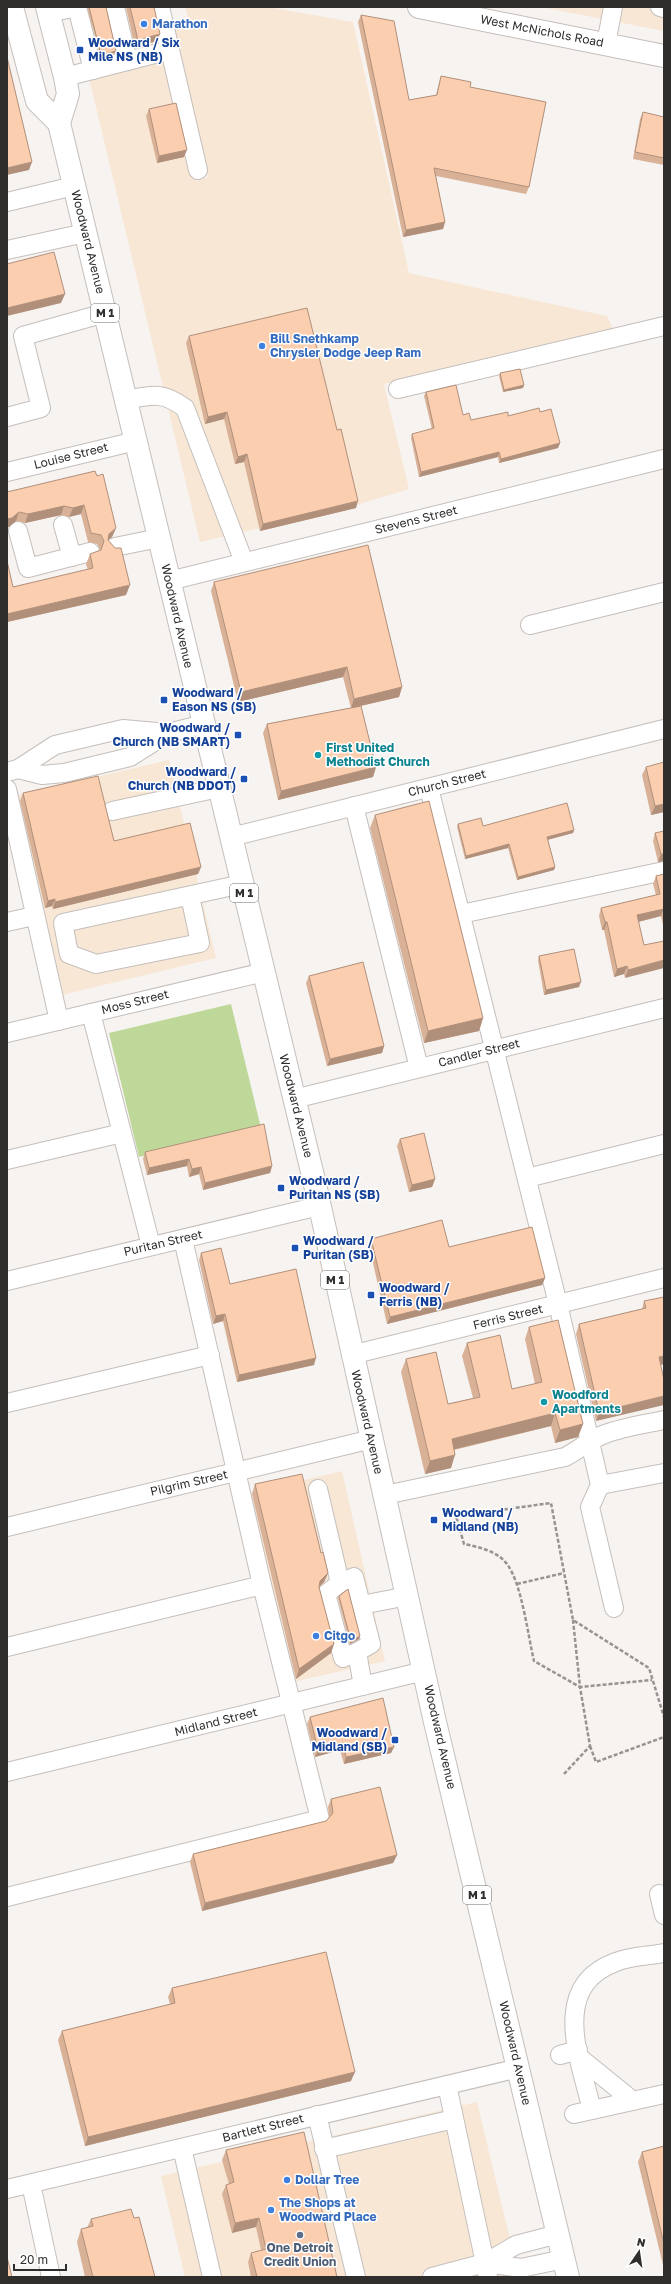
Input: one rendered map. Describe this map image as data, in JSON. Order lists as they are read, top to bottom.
{
  "streets": {
    "main road": ["West McNichols Road", "Woodward Avenue", "M 1"],
    "street": [
      "Louise Street",
      "Stevens Street",
      "Church Street",
      "Moss Street",
      "Candler Street",
      "Puritan Street",
      "Ferris Street",
      "Pilgrim Street",
      "Midland Street",
      "Bartlett Street"
    ]
  },
  "crossings": [
    ["Woodward Avenue", "Louise Street"],
    ["Woodward Avenue", "Stevens Street"],
    ["Woodward Avenue", "Church Street"],
    ["Woodward Avenue", "Moss Street"],
    ["Woodward Avenue", "Candler Street"],
    ["Woodward Avenue", "Puritan Street"],
    ["Woodward Avenue", "Ferris Street"],
    ["Woodward Avenue", "Pilgrim Street"],
    ["Woodward Avenue", "Midland Street"],
    ["Woodward Avenue", "Bartlett Street"]
  ],
  "places": {
    "other": [
      "Marathon",
      "Bill Snethkamp Chrysler Dodge Jeep Ram",
      "First United Methodist Church",
      "Woodford Apartments",
      "Citgo",
      "Dollar Tree",
      "The Shops at Woodward Place",
      "One Detroit Credit Union"
    ],
    "transit": [
      "Woodward / Six Mile NS (NB)",
      "Woodward / Eason NS (SB)",
      "Woodward / Church (NB SMART)",
      "Woodward / Church (NB DDOT)",
      "Woodward / Puritan NS (SB)",
      "Woodward / Puritan (SB)",
      "Woodward / Ferris (NB)",
      "Woodward / Midland (NB)",
      "Woodward / Midland (SB)"
    ]
  },
  "scale_bar": "20 m",
  "north": "top"
}
